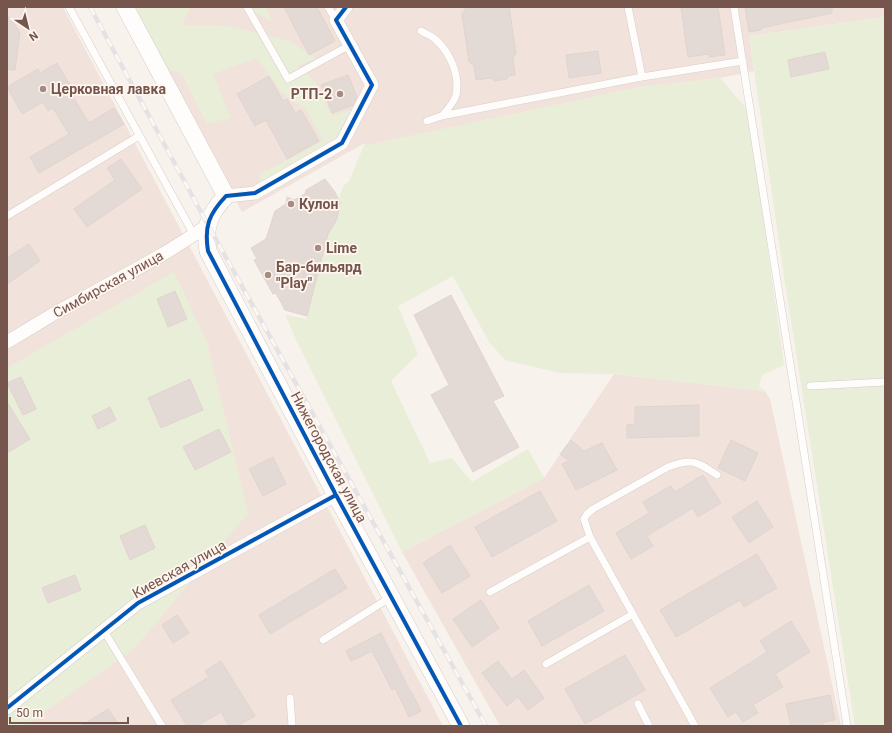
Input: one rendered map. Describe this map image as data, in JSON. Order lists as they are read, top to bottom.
{
  "streets": {
    "street": ["Симбирская улица", "Нижегородская улица", "Киевская улица"]
  },
  "crossings": [
    ["Симбирская улица", "Нижегородская улица"],
    ["Нижегородская улица", "Киевская улица"]
  ],
  "places": [
    "Церковная лавка",
    "РТП-2",
    "Кулон",
    "Lime",
    "Бар-бильярд \"Play\""
  ],
  "scale_bar": "50 m",
  "north": "bottom right"
}
